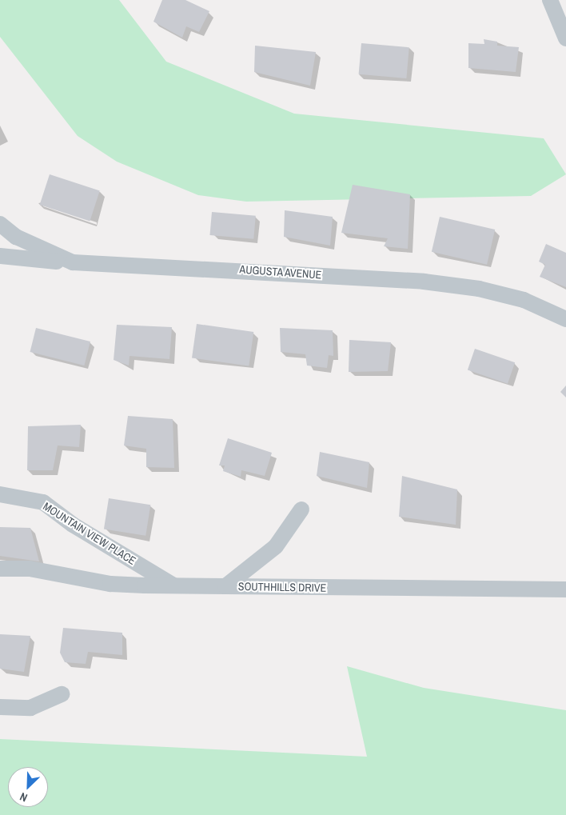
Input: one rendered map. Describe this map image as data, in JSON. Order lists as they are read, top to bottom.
{
  "streets": {
    "street": ["AUGUSTA AVENUE", "MOUNTAIN VIEW PLACE", "SOUTHHILLS DRIVE"]
  },
  "crossings": [
    ["MOUNTAIN VIEW PLACE", "SOUTHHILLS DRIVE"]
  ],
  "north": "bottom left"
}
